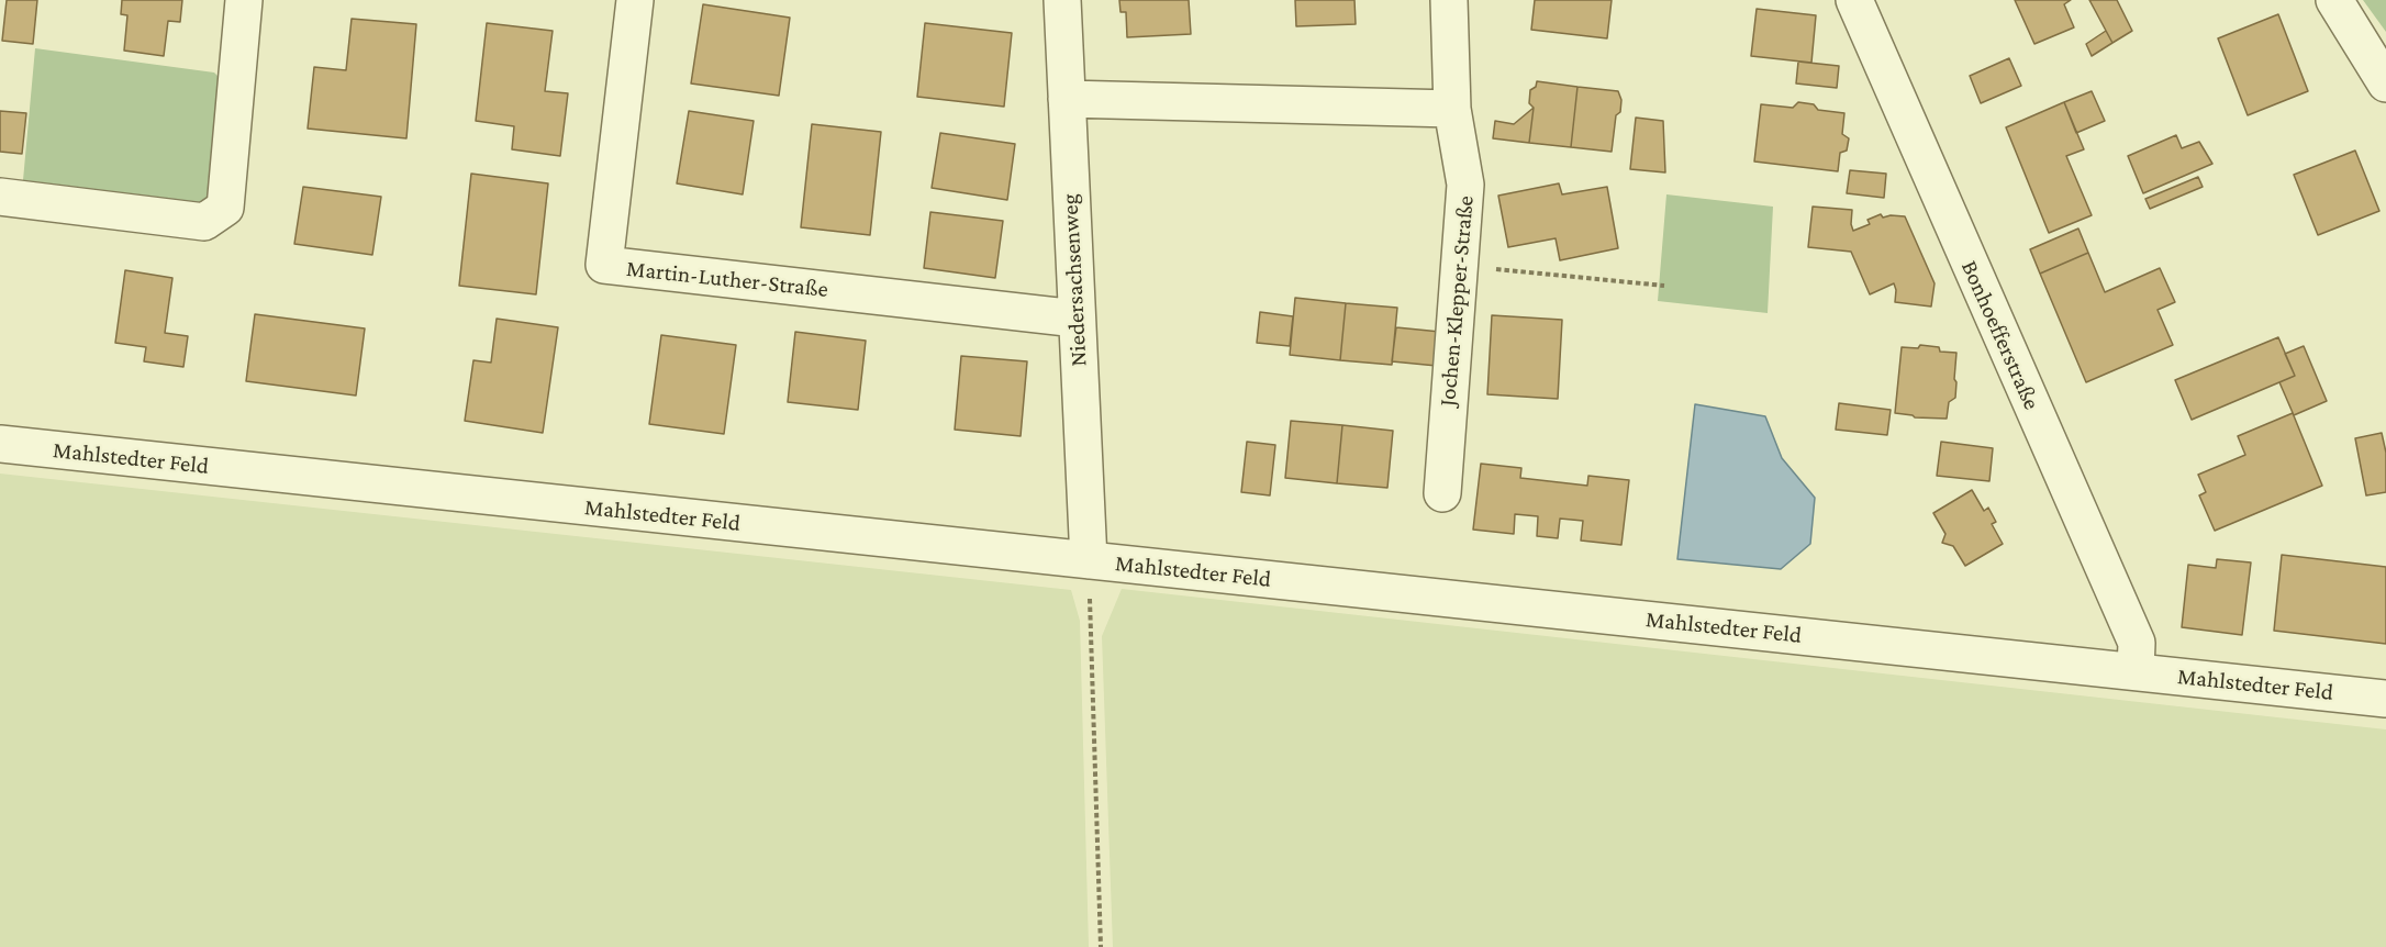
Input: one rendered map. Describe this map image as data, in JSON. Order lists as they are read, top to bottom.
{
  "streets": {
    "street": [
      "Martin-Luther-Straße",
      "Niedersachsenweg",
      "Jochen-Klepper-Straße",
      "Bonhoefferstraße",
      "Mahlstedter Feld"
    ]
  },
  "crossings": [
    ["Martin-Luther-Straße", "Niedersachsenweg"],
    ["Niedersachsenweg", "Mahlstedter Feld"],
    ["Bonhoefferstraße", "Mahlstedter Feld"]
  ]
}
